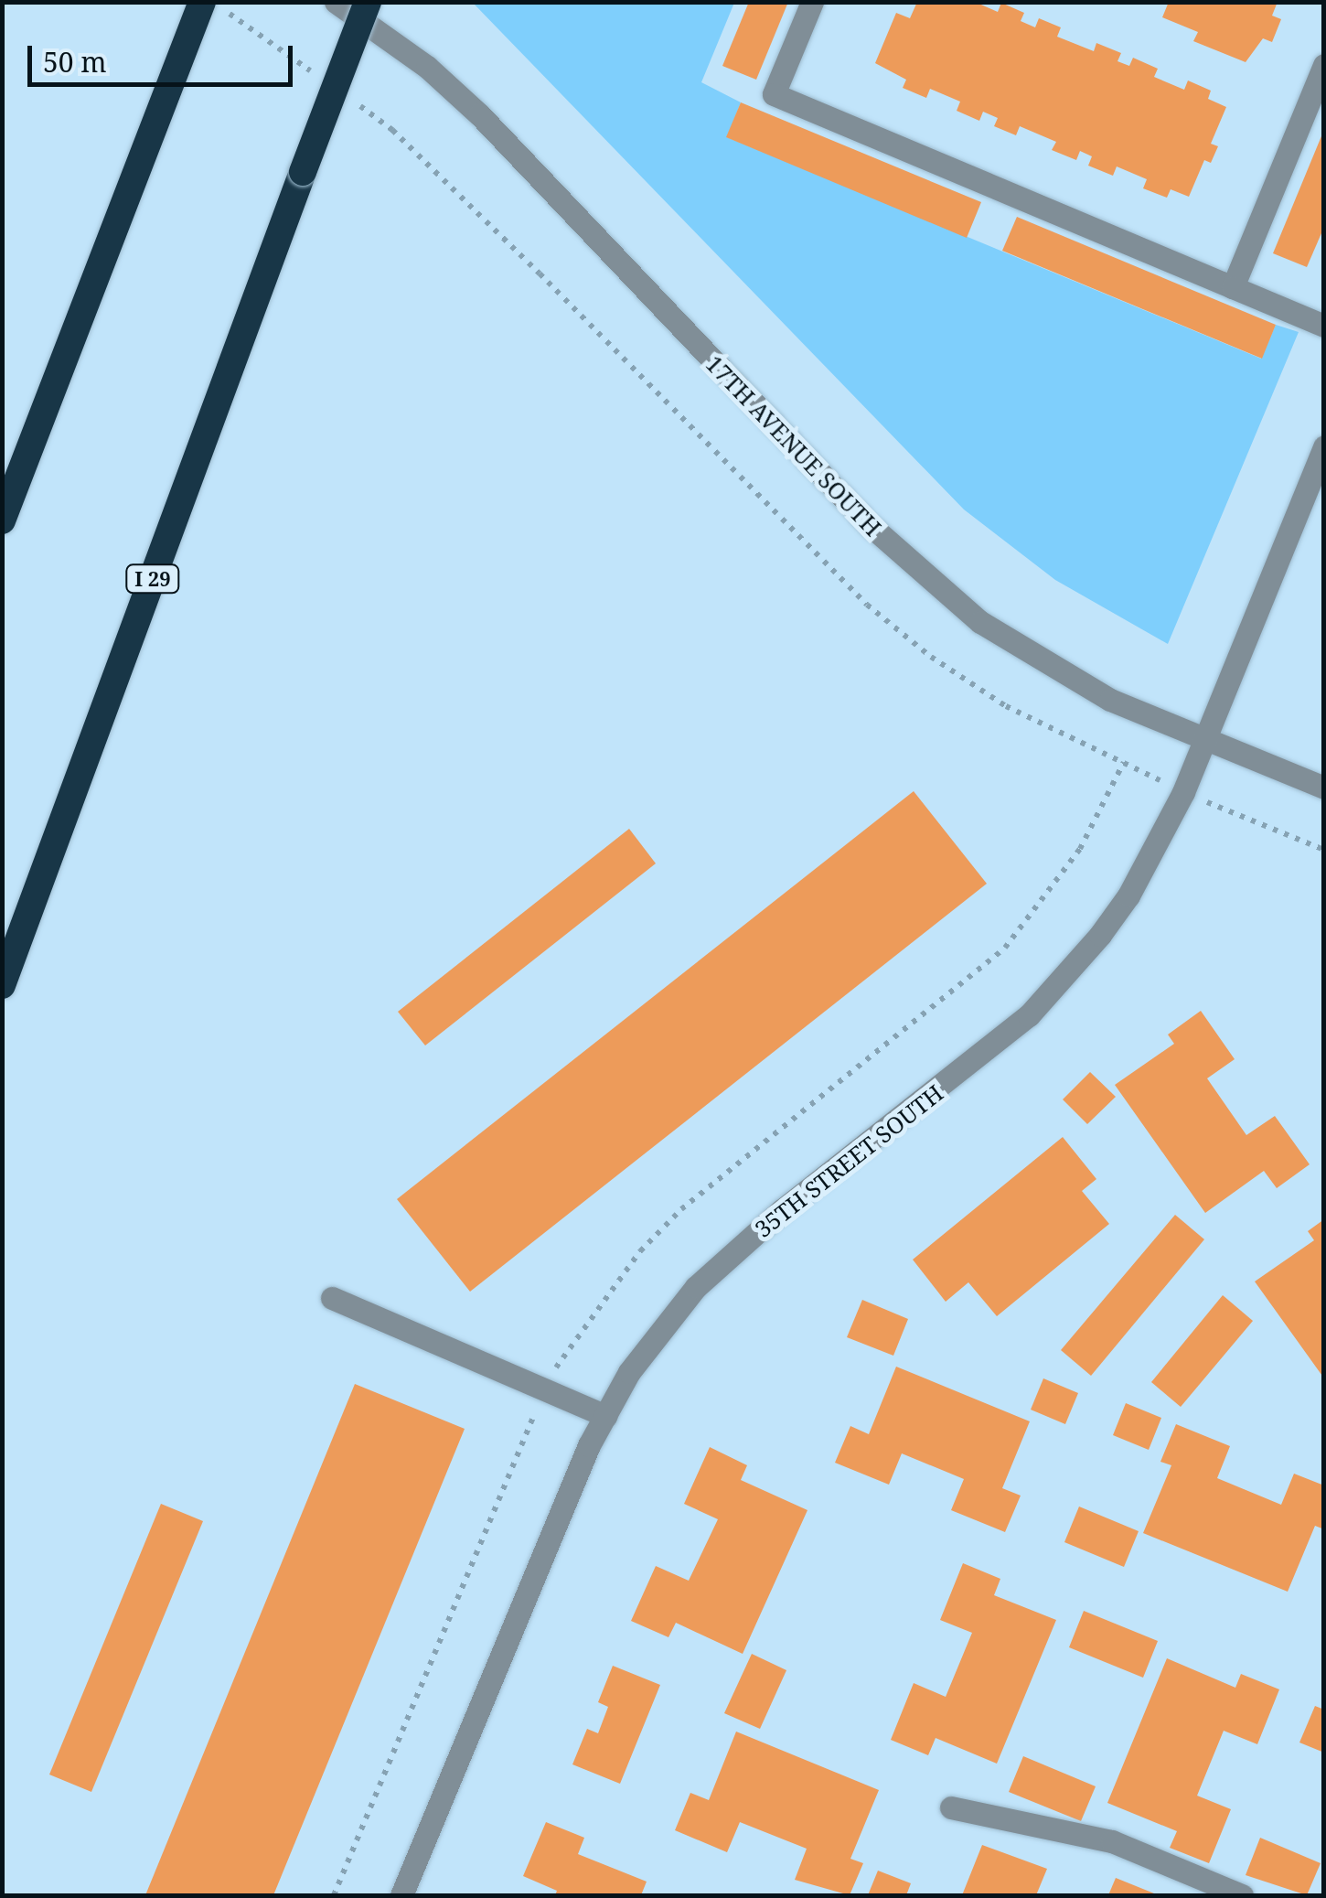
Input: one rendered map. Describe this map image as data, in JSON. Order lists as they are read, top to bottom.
{
  "streets": {
    "highway": ["I 29"],
    "street": ["17TH AVENUE SOUTH", "35TH STREET SOUTH"]
  },
  "crossings": [
    ["17TH AVENUE SOUTH", "35TH STREET SOUTH"]
  ],
  "scale_bar": "50 m"
}
